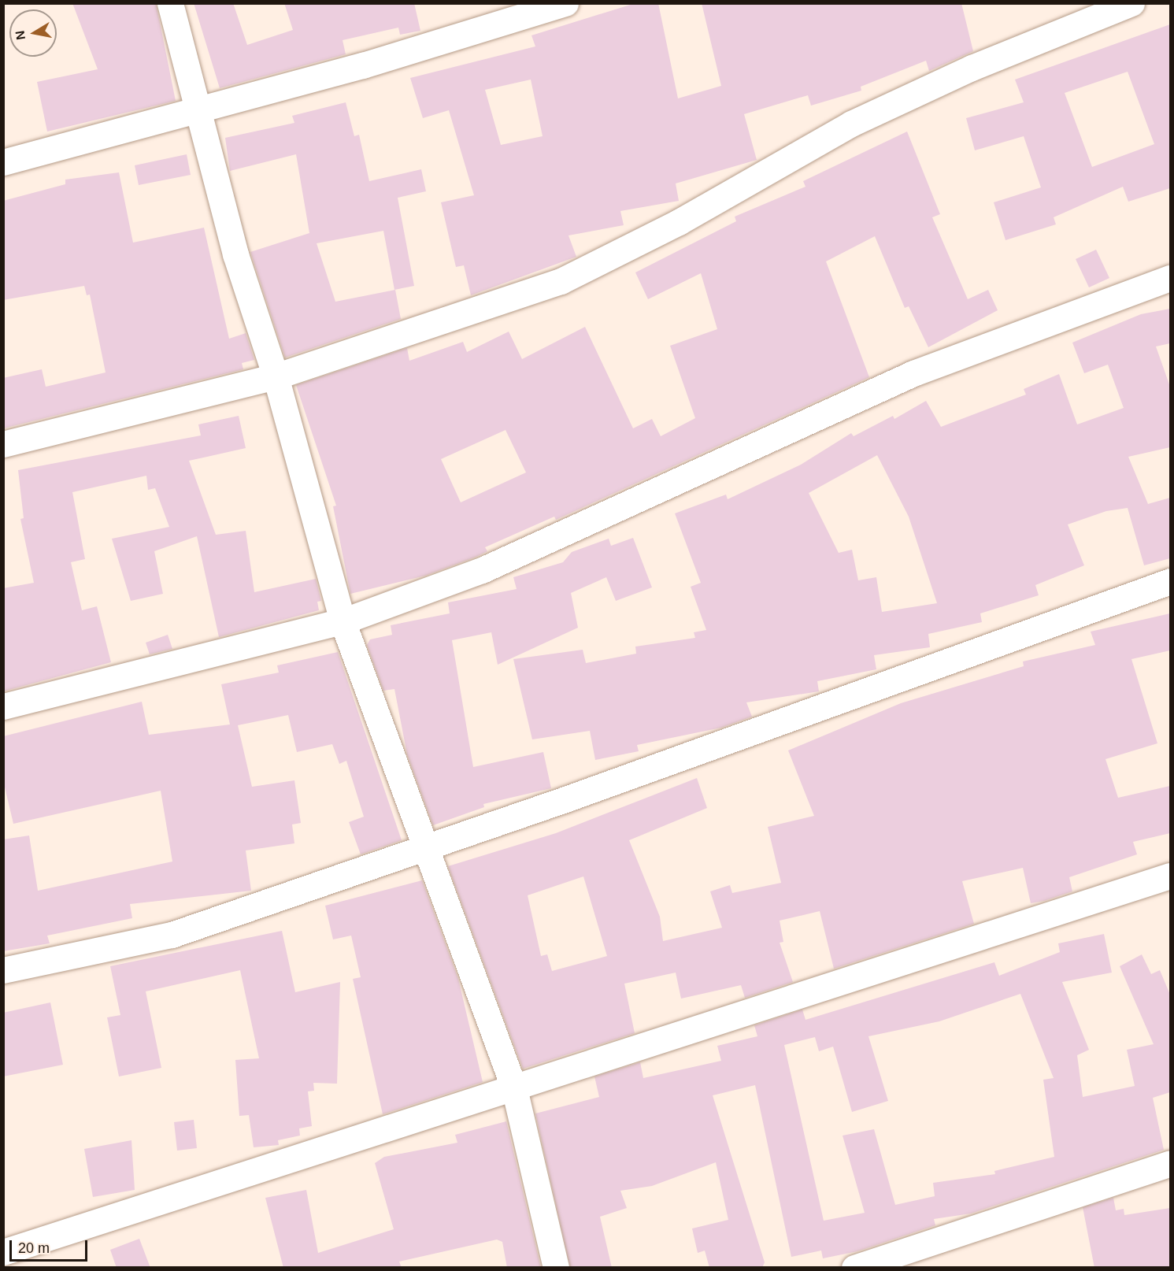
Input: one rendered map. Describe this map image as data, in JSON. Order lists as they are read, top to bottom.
{
  "scale_bar": "20 m",
  "north": "left"
}
